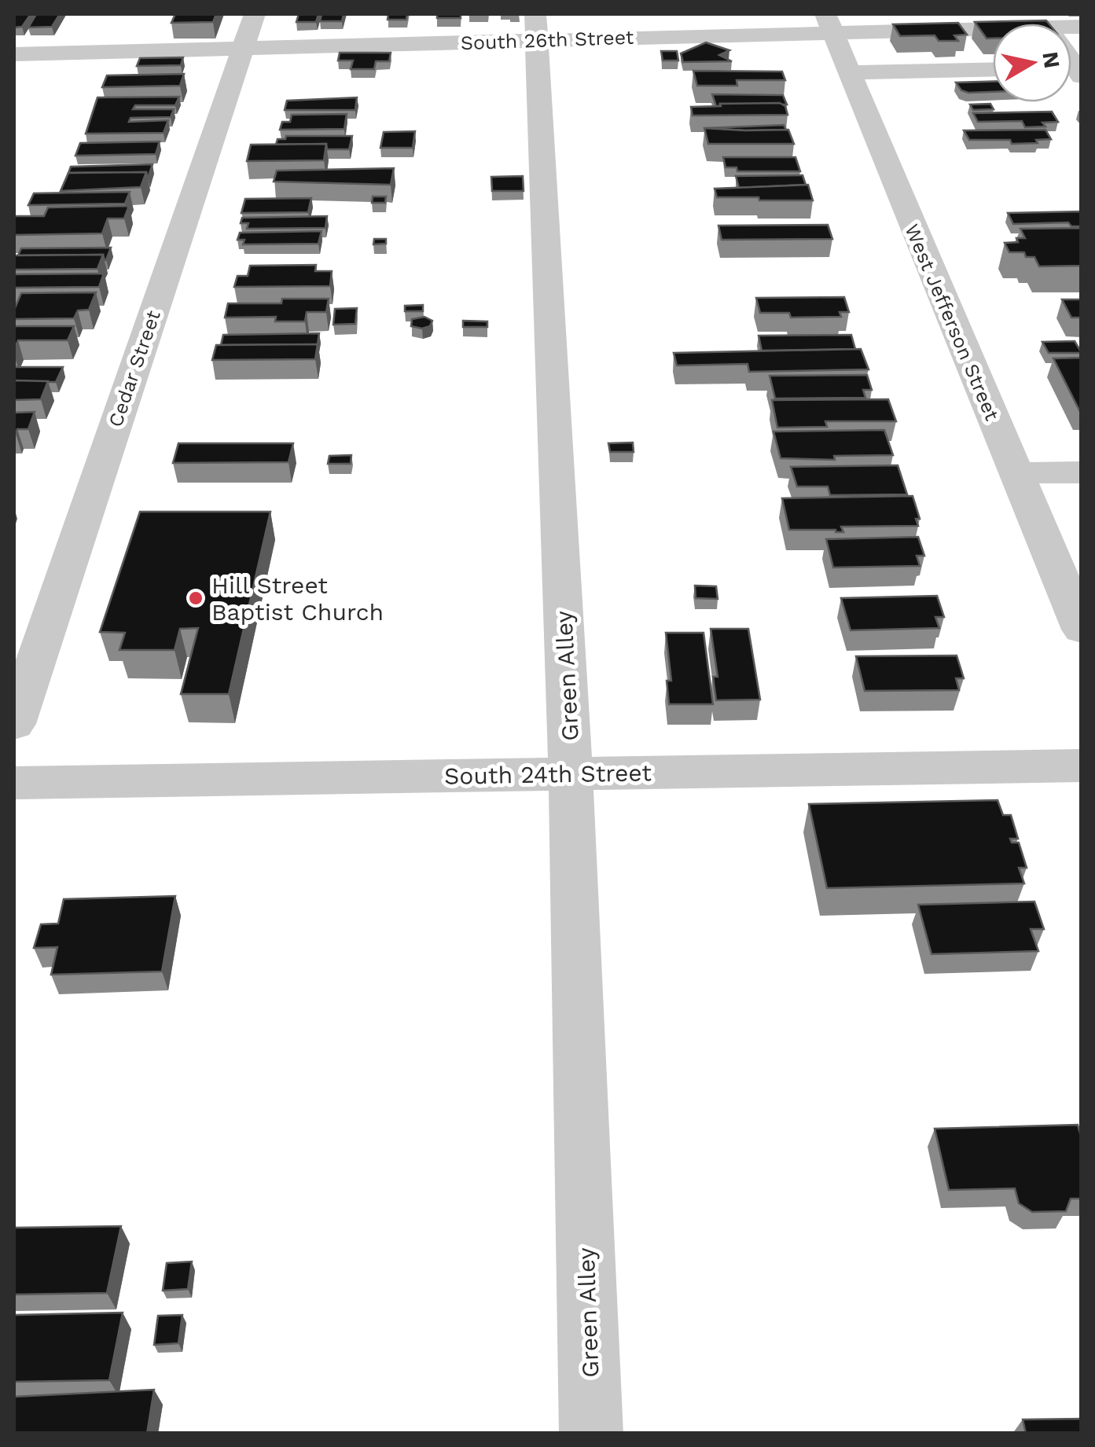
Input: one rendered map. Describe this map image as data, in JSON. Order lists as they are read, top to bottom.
{
  "streets": {
    "street": [
      "South 26th Street",
      "West Jefferson Street",
      "Cedar Street",
      "Green Alley",
      "South 24th Street"
    ]
  },
  "crossings": [
    ["South 26th Street", "West Jefferson Street"],
    ["South 26th Street", "Cedar Street"],
    ["South 26th Street", "Green Alley"],
    ["Green Alley", "South 24th Street"]
  ],
  "places": ["Hill Street Baptist Church"],
  "north": "right"
}
